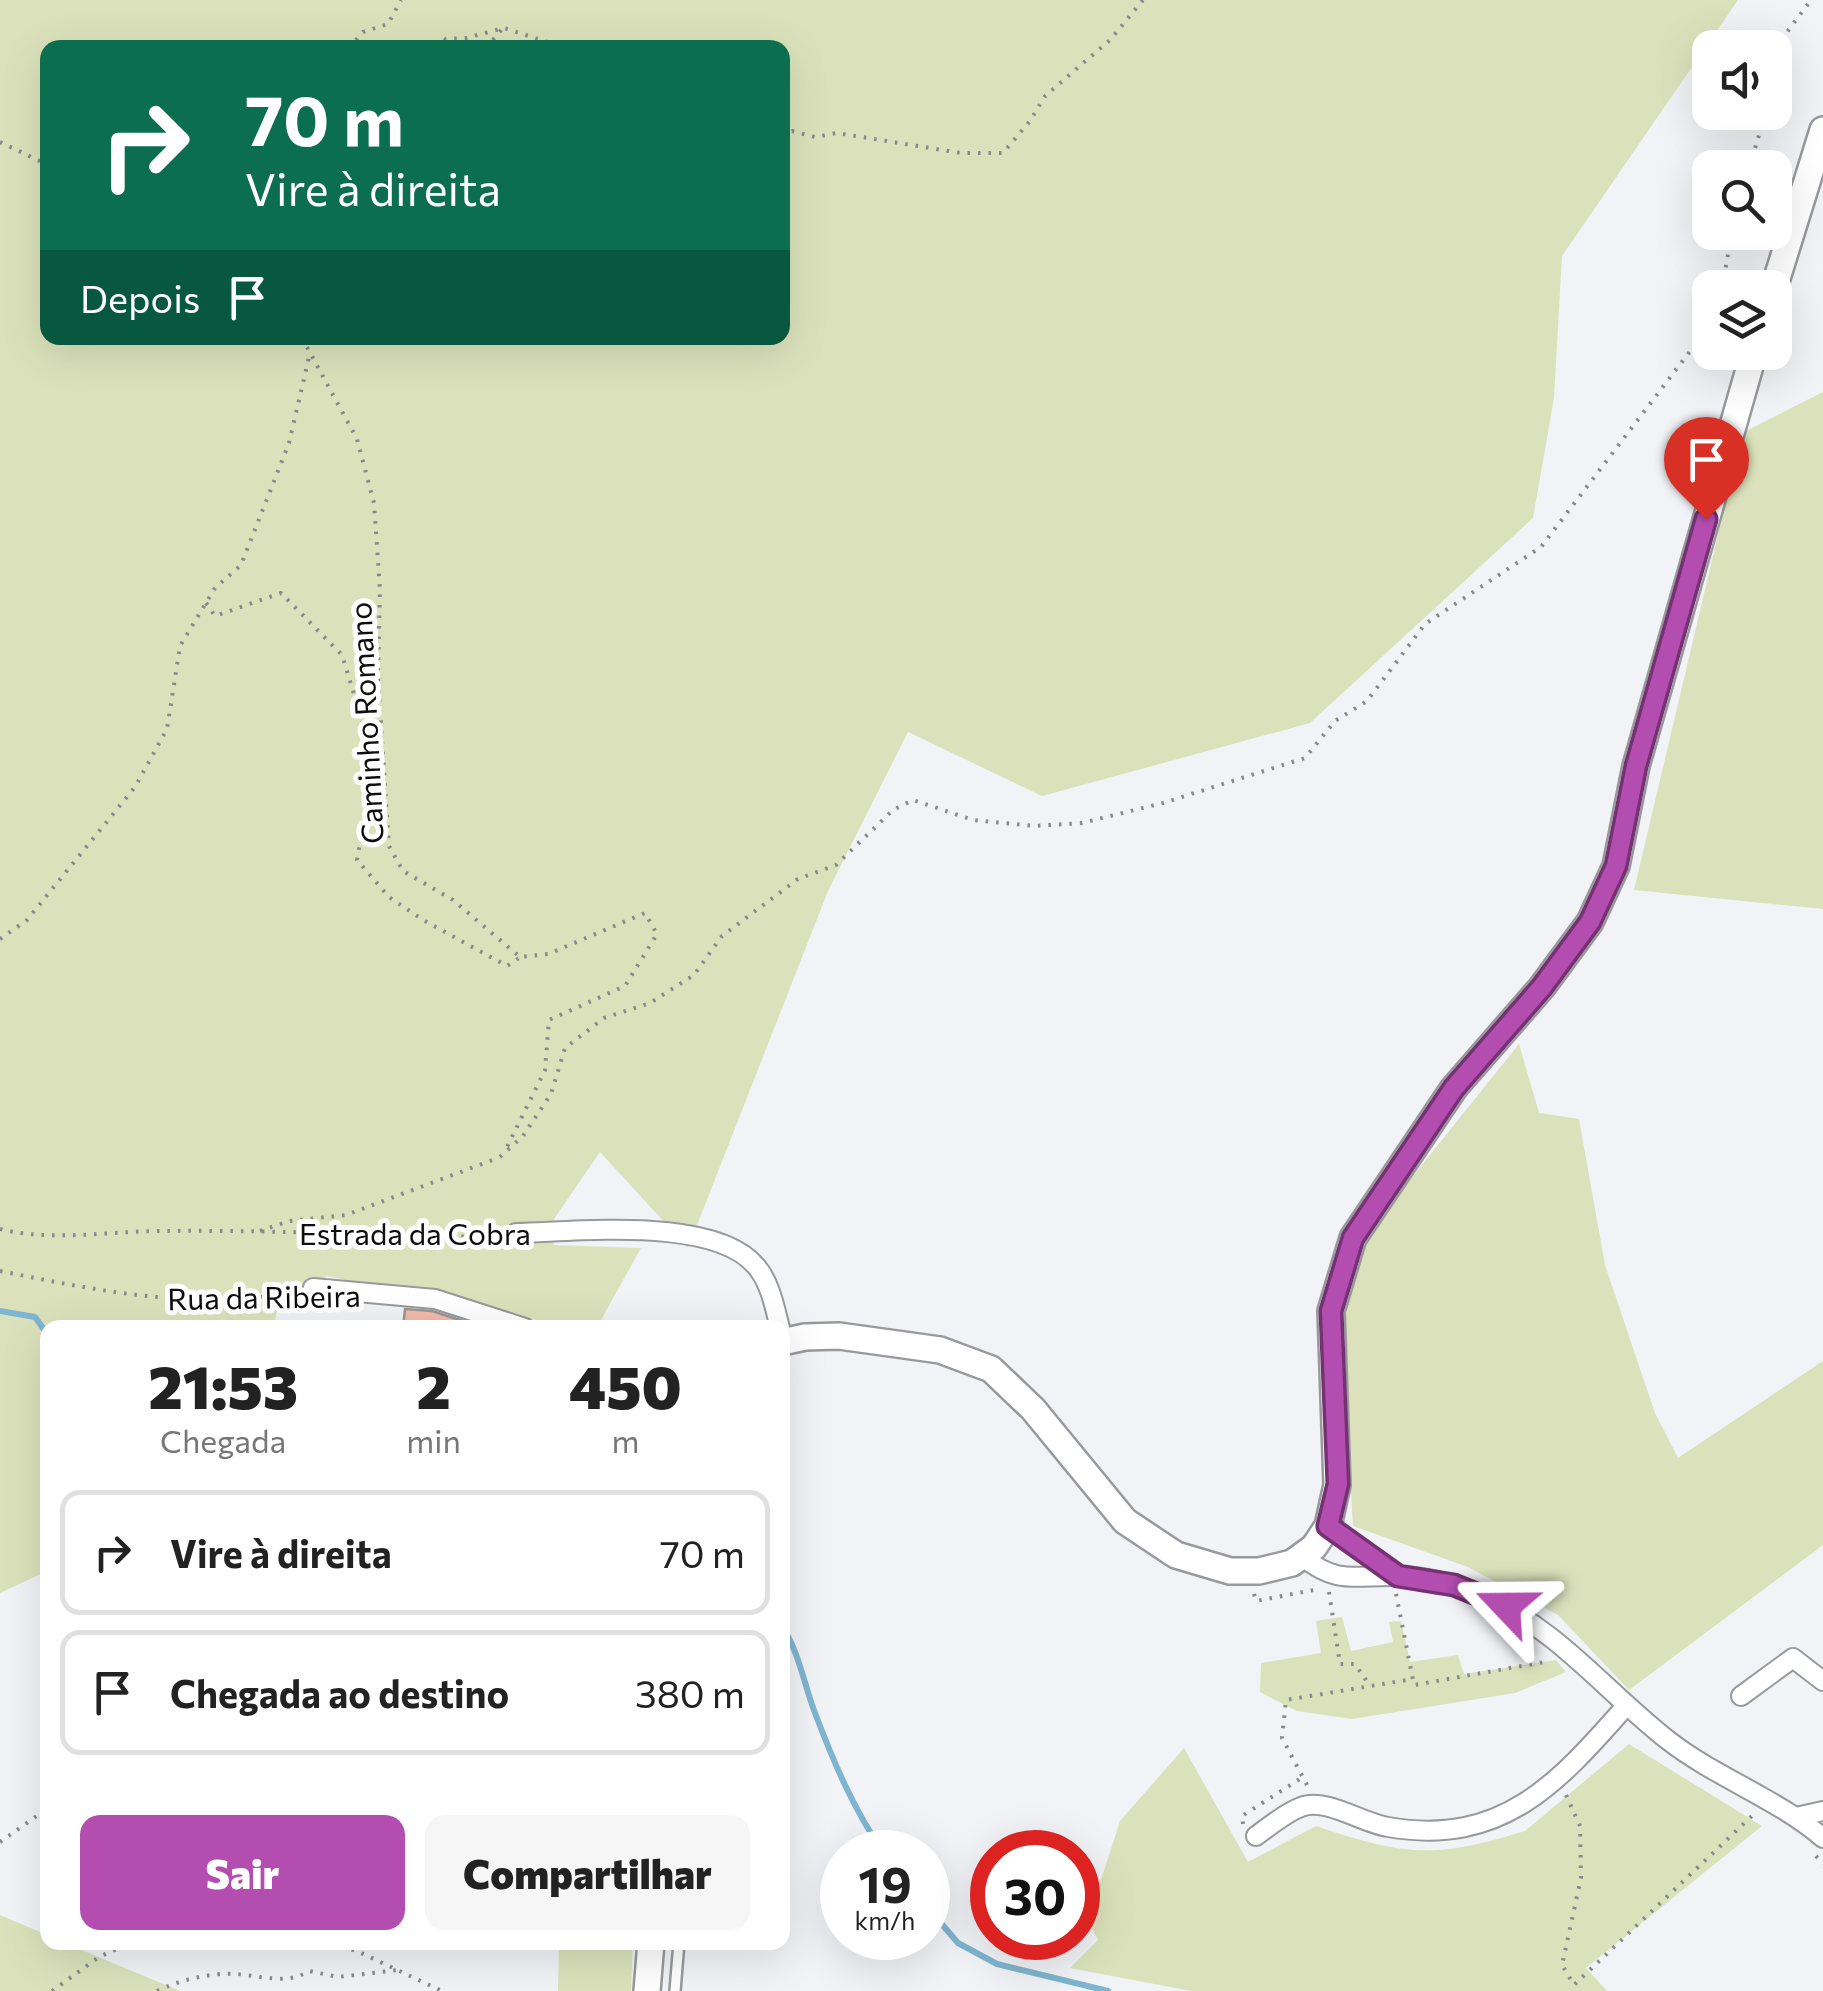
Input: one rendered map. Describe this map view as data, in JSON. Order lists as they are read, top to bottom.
{
  "streets": {
    "street": ["Estrada da Cobra", "Rua da Ribeira"],
    "path": ["Caminho Romano"]
  },
  "page": {
    "turn": ["70 m", "Vire à direita"],
    "then": "Depois",
    "eta": [
      "21:53",
      "Chegada",
      "2",
      "min",
      "450",
      "m"
    ],
    "list": [
      {
        "name": "Vire à direita",
        "value": "70 m"
      },
      {
        "name": "Chegada ao destino",
        "value": "380 m"
      }
    ],
    "buttons": ["Sair", "Compartilhar"],
    "speed": "19 km/h",
    "limit": "30"
  }
}
